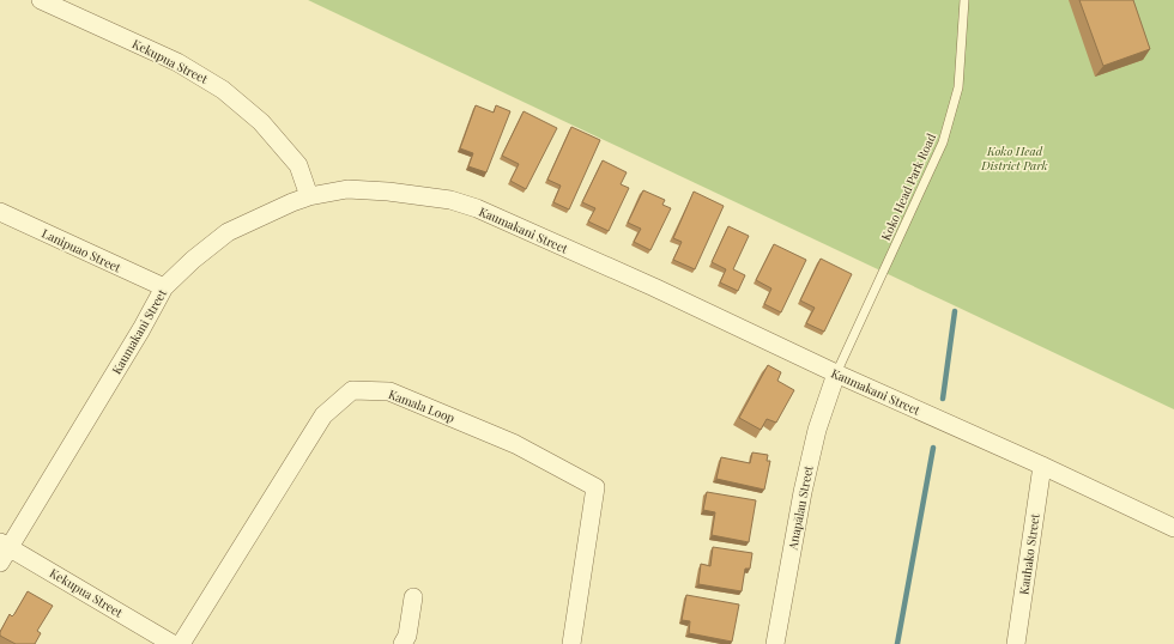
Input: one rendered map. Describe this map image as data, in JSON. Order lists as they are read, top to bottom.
{
  "streets": {
    "street": [
      "Kekupua Street",
      "Kaumakani Street",
      "Lanipuao Street",
      "Kamala Loop",
      "Anapālau Street",
      "Kauhako Street"
    ],
    "lane": ["Koko Head Park Road"]
  },
  "crossings": [
    ["Kekupua Street", "Kaumakani Street"],
    ["Koko Head Park Road", "Kaumakani Street"],
    ["Koko Head Park Road", "Anapālau Street"],
    ["Kaumakani Street", "Lanipuao Street"],
    ["Kaumakani Street", "Anapālau Street"],
    ["Kaumakani Street", "Kauhako Street"]
  ],
  "parks": ["Koko Head District Park"]
}
